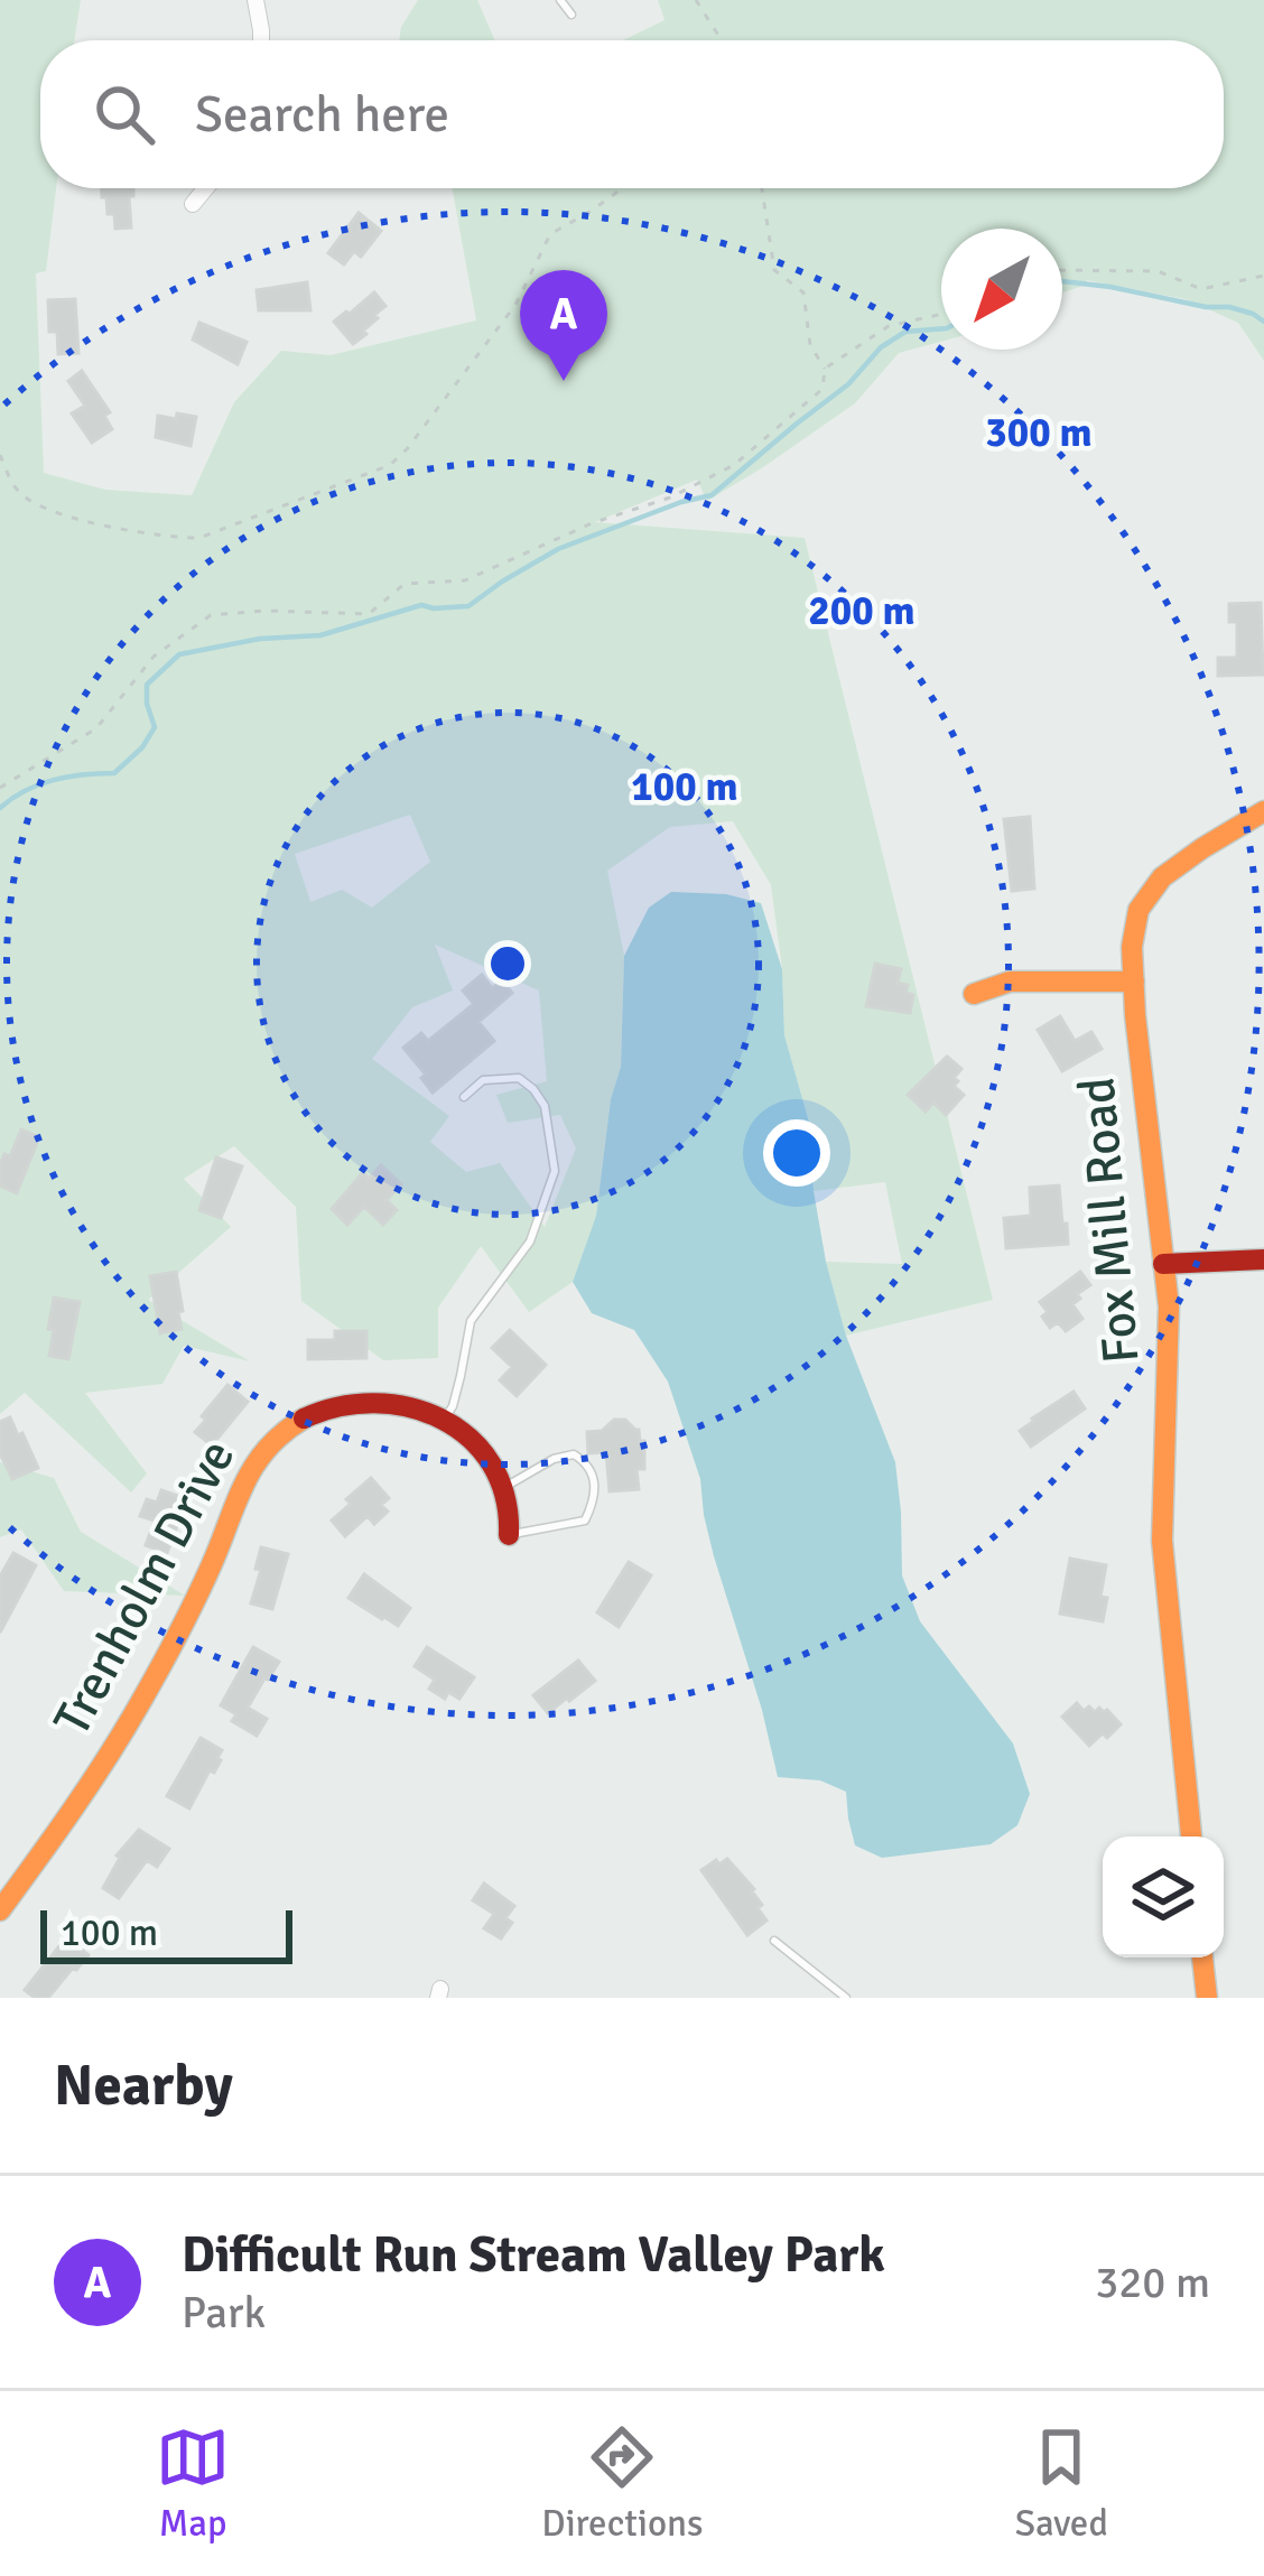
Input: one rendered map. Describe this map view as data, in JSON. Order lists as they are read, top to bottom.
{
  "streets": {
    "main road": ["Fox Mill Road", "Trenholm Drive"]
  },
  "scale_bar": "100 m",
  "north": "bottom left",
  "page": {
    "search": "Search here",
    "pins": "A",
    "scale": "100 m",
    "heading": "Nearby",
    "list": [
      {
        "mark": "A",
        "name": "Difficult Run Stream Valley Park",
        "note": "Park",
        "value": "320 m"
      }
    ],
    "nav": ["Map", "Directions", "Saved"]
  },
  "rings": ["300 m", "200 m", "100 m"]
}
